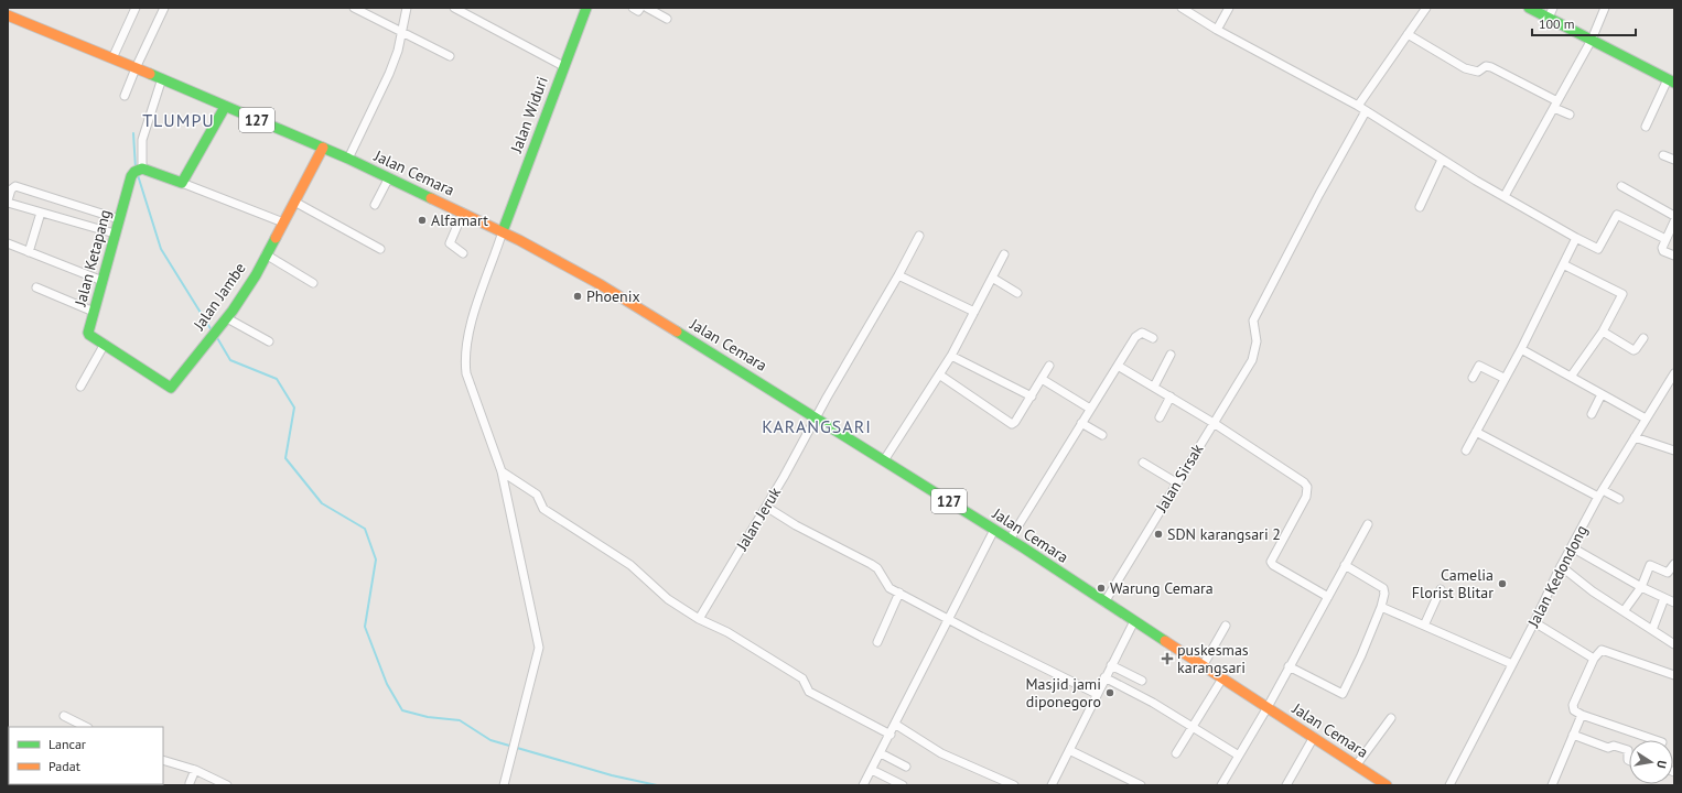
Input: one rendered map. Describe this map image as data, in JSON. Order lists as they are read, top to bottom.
{
  "streets": {
    "main road": [
      "Jalan Widuri",
      "127",
      "Jalan Cemara",
      "Jalan Ketapang",
      "Jalan Jambe"
    ],
    "street": ["Jalan Sirsak", "Jalan Jeruk", "Jalan Kedondong"]
  },
  "crossings": [
    ["Jalan Widuri", "Jalan Cemara"],
    ["Jalan Cemara", "Jalan Jambe"],
    ["Jalan Cemara", "Jalan Sirsak"],
    ["Jalan Cemara", "Jalan Jeruk"],
    ["Jalan Ketapang", "Jalan Jambe"]
  ],
  "districts": ["TLUMPU", "KARANGSARI"],
  "places": {
    "other": [
      "Alfamart",
      "Phoenix",
      "SDN karangsari 2",
      "Camelia Florist Blitar",
      "Warung Cemara",
      "Masjid jami diponegoro"
    ],
    "health": ["puskesmas karangsari"]
  },
  "legend": ["Lancar", "Padat"],
  "scale_bar": "100 m",
  "north": "right"
}
